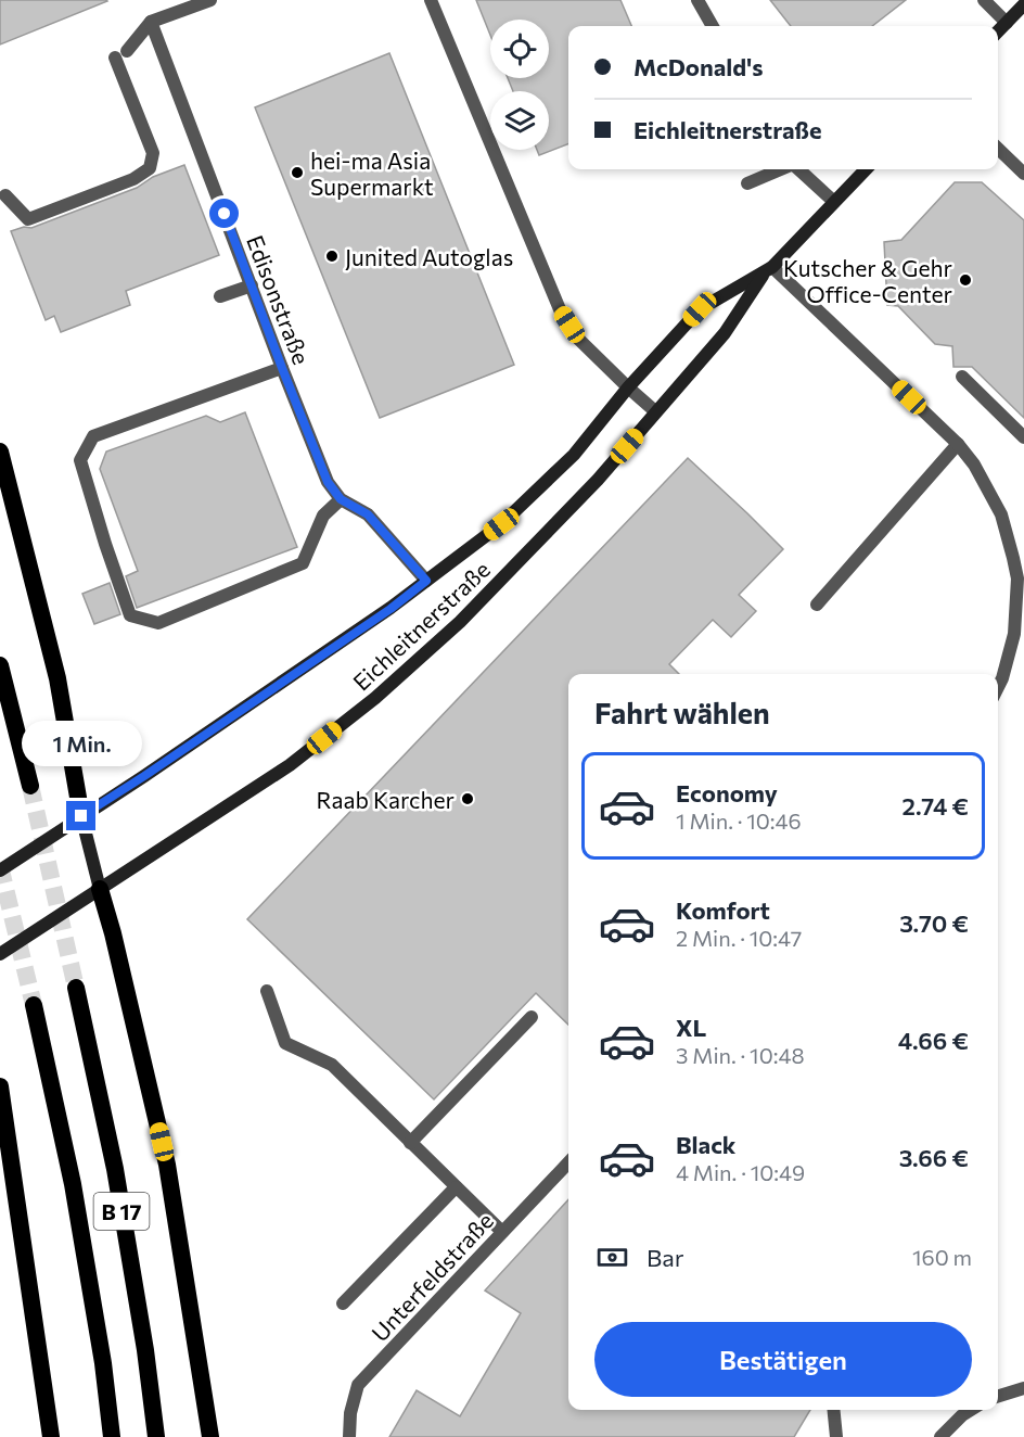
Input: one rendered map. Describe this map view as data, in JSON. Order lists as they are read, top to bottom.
{
  "streets": {
    "highway": ["B 17"],
    "main road": ["Eichleitnerstraße"],
    "street": ["Edisonstraße", "Unterfeldstraße"]
  },
  "crossings": [
    ["Edisonstraße", "Eichleitnerstraße"]
  ],
  "places": [
    "hei-ma Asia Supermarkt",
    "Junited Autoglas",
    "Kutscher & Gehr Office-Center",
    "Raab Karcher"
  ],
  "page": {
    "banner": ["McDonald's", "Eichleitnerstraße"],
    "heading": "Fahrt wählen",
    "bubble": "1 Min.",
    "list": [
      {
        "name": "Economy",
        "note": "1 Min. · 10:46",
        "value": "2.74 €"
      },
      {
        "name": "Komfort",
        "note": "2 Min. · 10:47",
        "value": "3.70 €"
      },
      {
        "name": "XL",
        "note": "3 Min. · 10:48",
        "value": "4.66 €"
      },
      {
        "name": "Black",
        "note": "4 Min. · 10:49",
        "value": "3.66 €"
      }
    ],
    "pay": ["Bar", "160 m"],
    "buttons": "Bestätigen"
  }
}
